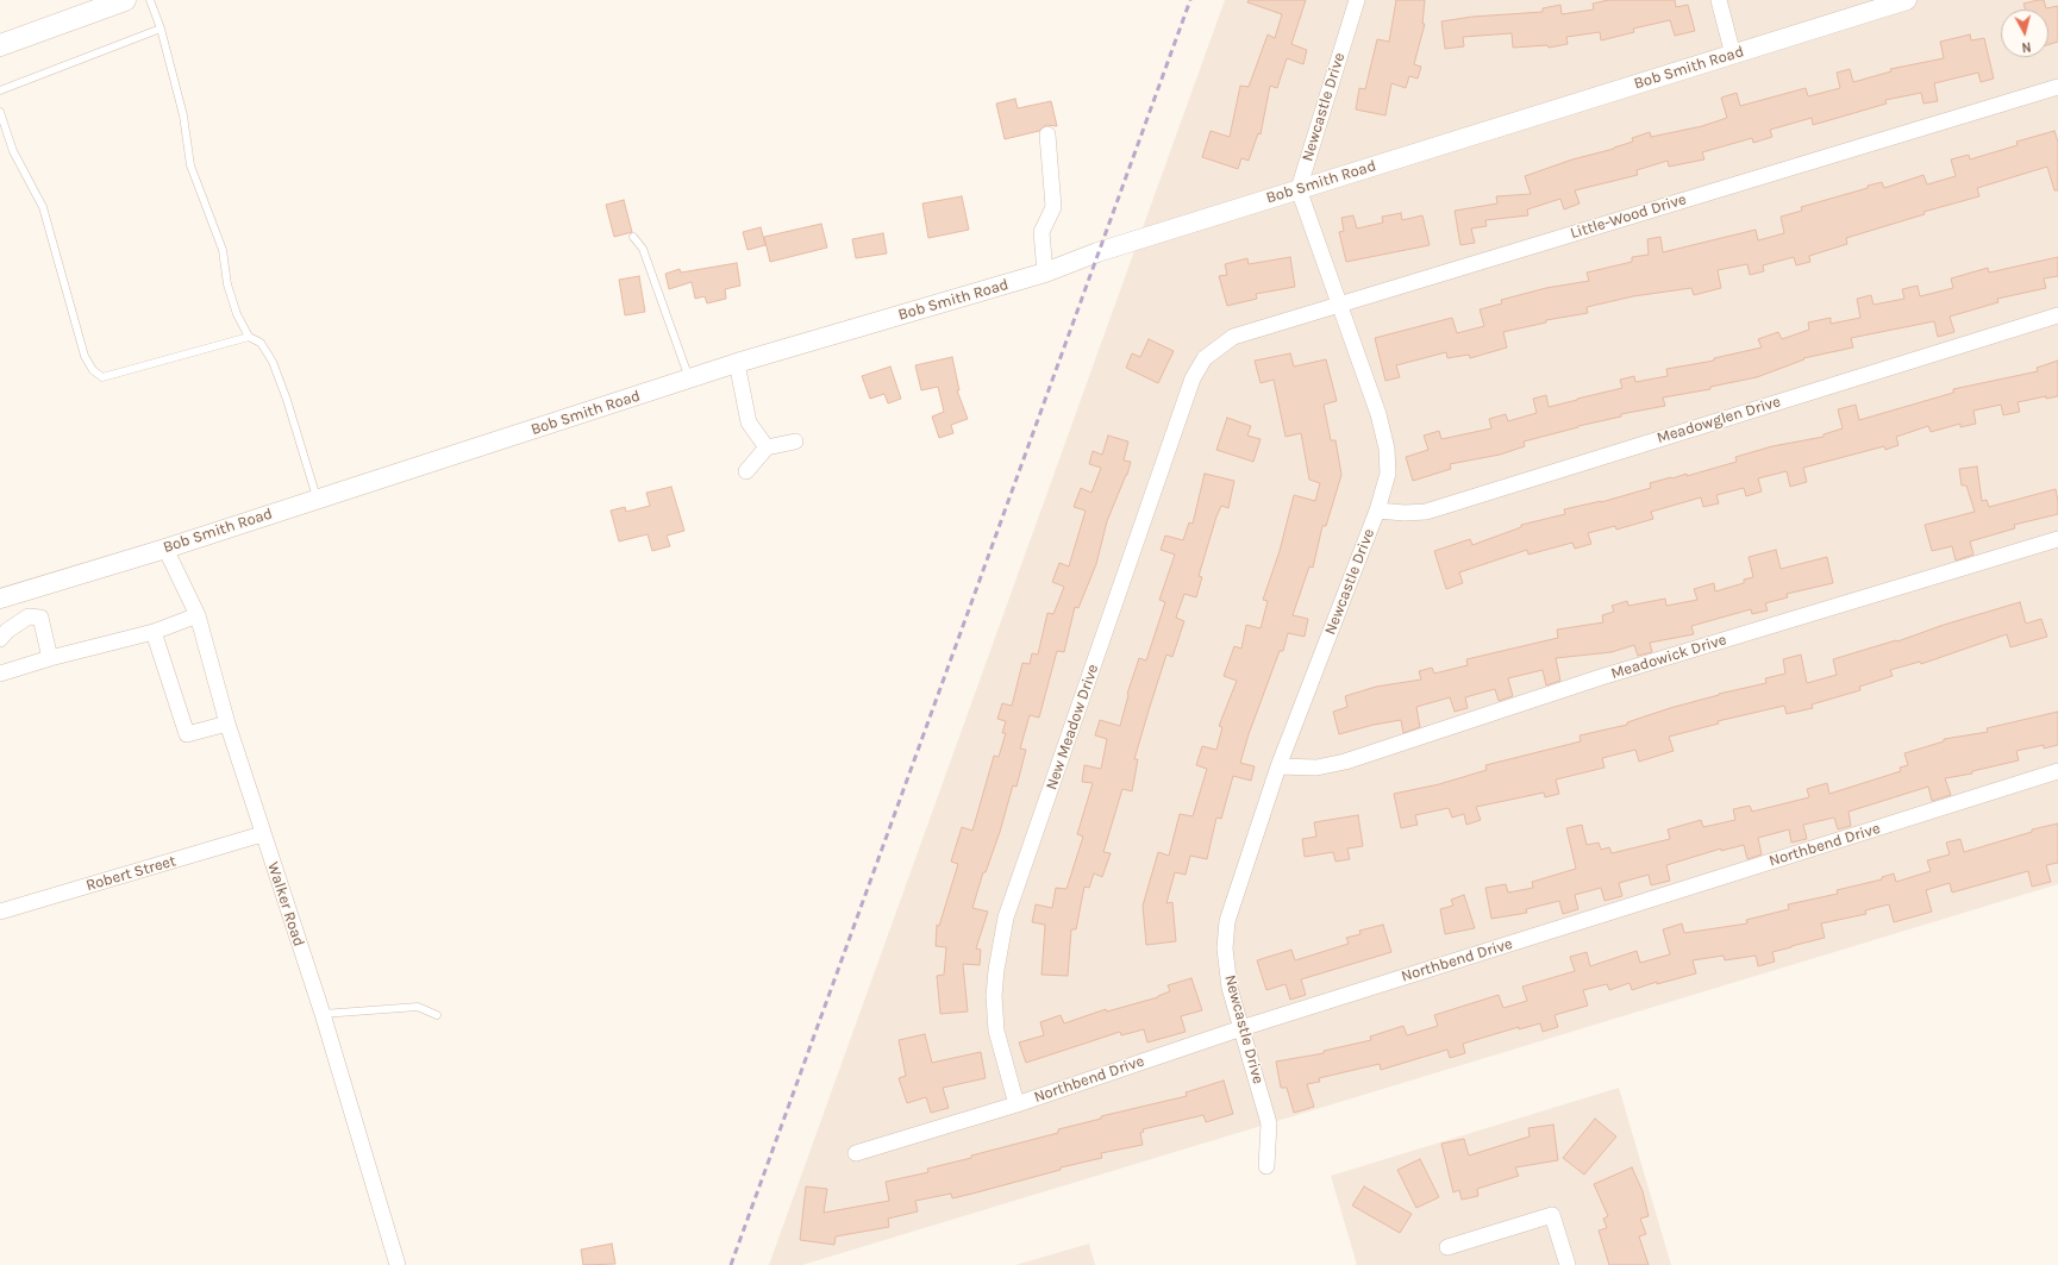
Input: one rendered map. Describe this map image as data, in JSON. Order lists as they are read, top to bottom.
{
  "streets": {
    "street": [
      "Bob Smith Road",
      "Newcastle Drive",
      "Little-Wood Drive",
      "Meadowglen Drive",
      "Meadowick Drive",
      "New Meadow Drive",
      "Northbend Drive",
      "Robert Street",
      "Walker Road"
    ]
  },
  "crossings": [
    ["Bob Smith Road", "Newcastle Drive"],
    ["Bob Smith Road", "Walker Road"],
    ["Newcastle Drive", "Little-Wood Drive"],
    ["Newcastle Drive", "Meadowglen Drive"],
    ["Newcastle Drive", "Meadowick Drive"],
    ["Newcastle Drive", "Northbend Drive"],
    ["Little-Wood Drive", "New Meadow Drive"],
    ["New Meadow Drive", "Northbend Drive"],
    ["Robert Street", "Walker Road"]
  ],
  "north": "bottom"
}
